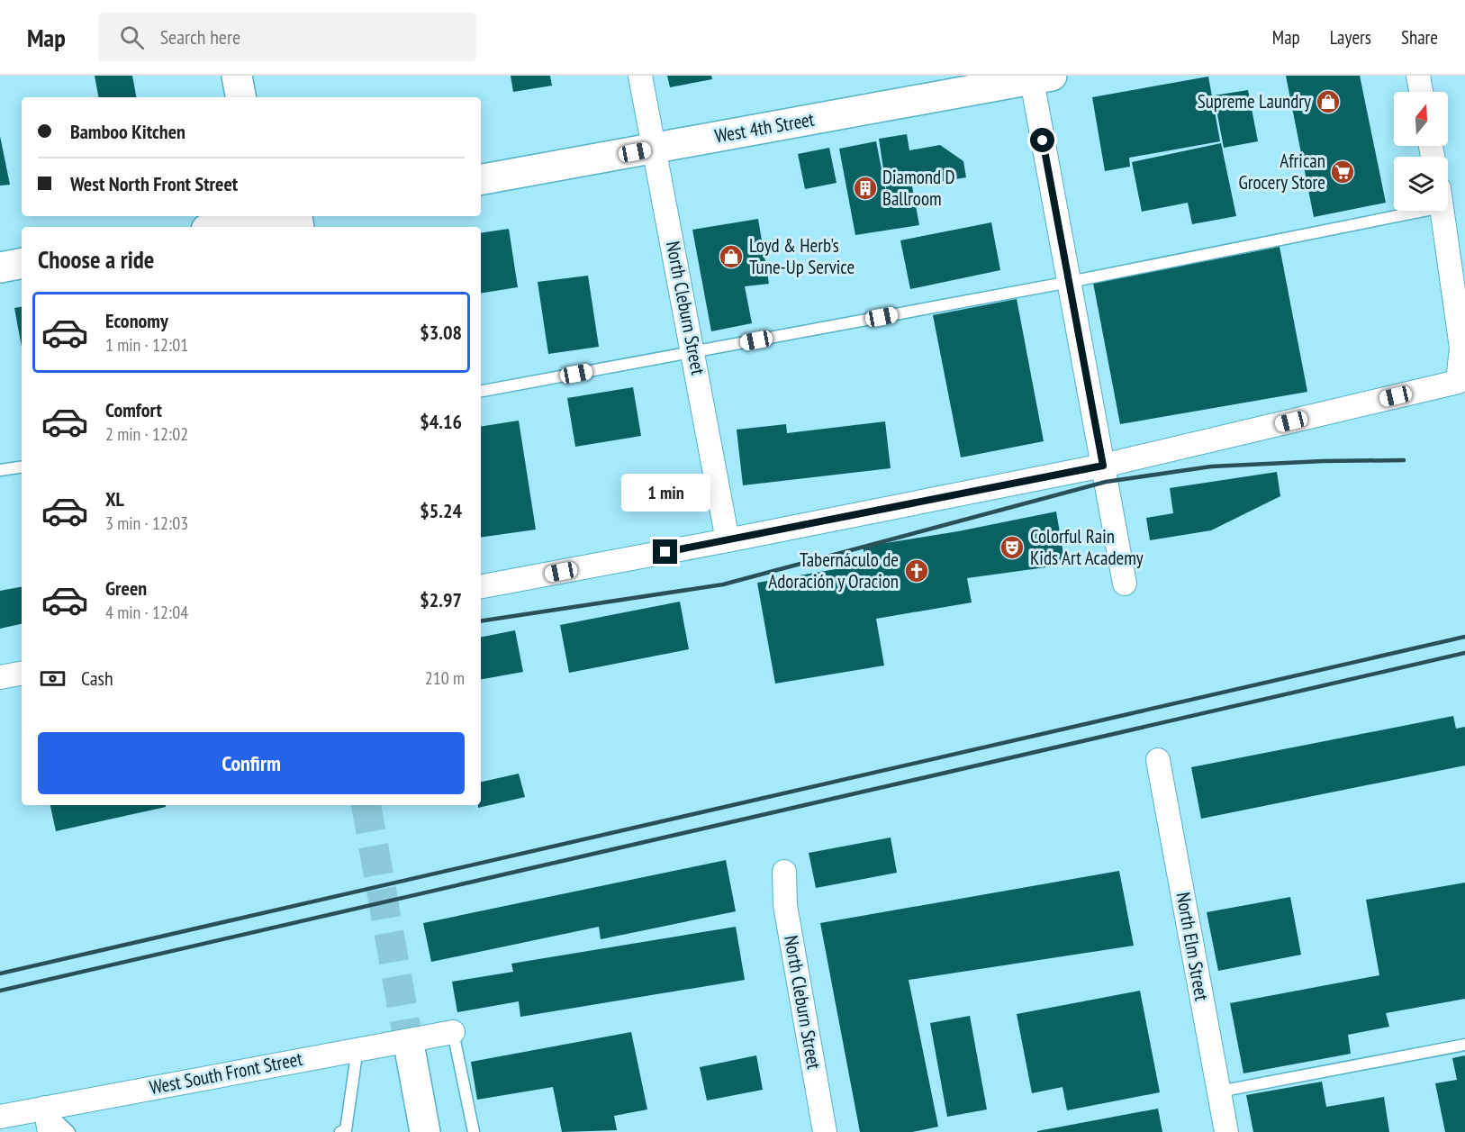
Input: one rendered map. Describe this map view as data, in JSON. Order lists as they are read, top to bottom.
{
  "streets": {
    "main road": ["West 4th Street"],
    "street": ["North Cleburn Street", "North Elm Street", "West South Front Street"]
  },
  "crossings": [
    ["West 4th Street", "North Cleburn Street"]
  ],
  "places": {
    "shop": ["Supreme Laundry", "Loyd & Herb's Tune-Up Service"],
    "supermarket": ["African Grocery Store"],
    "building": ["Diamond D Ballroom"],
    "theatre": ["Colorful Rain Kids Art Academy"],
    "church": ["Tabernáculo de Adoración y Oracion"]
  },
  "north": "top",
  "page": {
    "header": "Map",
    "search": "Search here",
    "nav": ["Map", "Layers", "Share"],
    "banner": ["Bamboo Kitchen", "West North Front Street"],
    "heading": "Choose a ride",
    "list": [
      {
        "name": "Economy",
        "note": "1 min · 12:01",
        "value": "$3.08"
      },
      {
        "name": "Comfort",
        "note": "2 min · 12:02",
        "value": "$4.16"
      },
      {
        "name": "XL",
        "note": "3 min · 12:03",
        "value": "$5.24"
      },
      {
        "name": "Green",
        "note": "4 min · 12:04",
        "value": "$2.97"
      }
    ],
    "bubble": "1 min",
    "pay": ["Cash", "210 m"],
    "buttons": "Confirm"
  }
}
